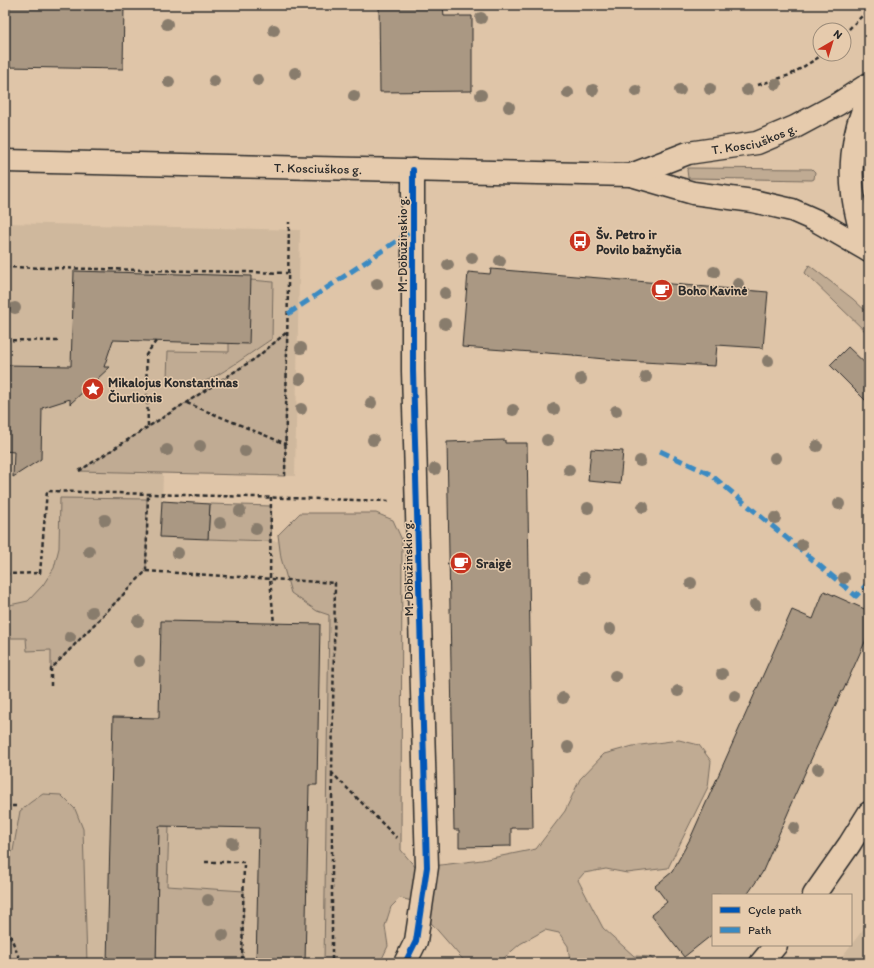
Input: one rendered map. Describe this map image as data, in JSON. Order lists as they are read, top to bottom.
{
  "streets": {
    "main road": ["T. Kosciuškos g.", "M. Dobužinskio g."]
  },
  "crossings": [
    ["T. Kosciuškos g.", "M. Dobužinskio g."]
  ],
  "places": {
    "bus stop": ["Šv. Petro ir Povilo bažnyčia"],
    "cafe": ["Boho Kavinė", "Sraigė"],
    "place": ["Mikalojus Konstantinas Čiurlionis"]
  },
  "legend": ["Cycle path", "Path"],
  "north": "top right"
}
